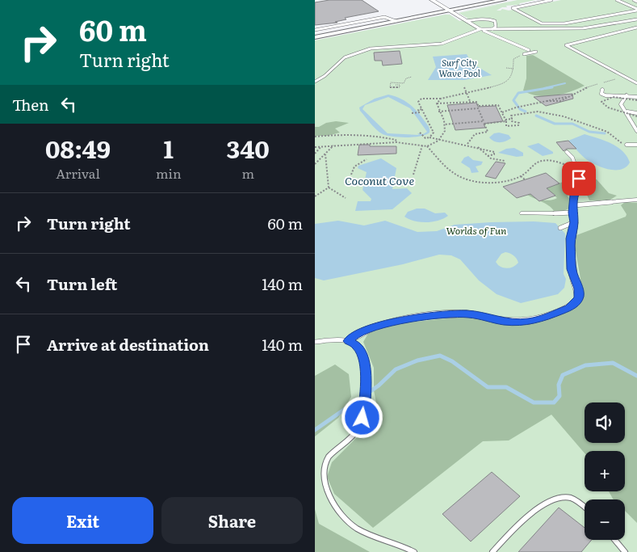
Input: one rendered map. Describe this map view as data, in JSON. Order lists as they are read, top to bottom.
{
  "water": ["Surf City Wave Pool", "Coconut Cove"],
  "parks": ["Worlds of Fun"],
  "page": {
    "turn": ["60 m", "Turn right"],
    "then": "Then",
    "eta": [
      "08:49",
      "Arrival",
      "1",
      "min",
      "340",
      "m"
    ],
    "list": [
      {
        "name": "Turn right",
        "value": "60 m"
      },
      {
        "name": "Turn left",
        "value": "140 m"
      },
      {
        "name": "Arrive at destination",
        "value": "140 m"
      }
    ],
    "map_buttons": ["+", "−"],
    "buttons": ["Exit", "Share"]
  }
}
